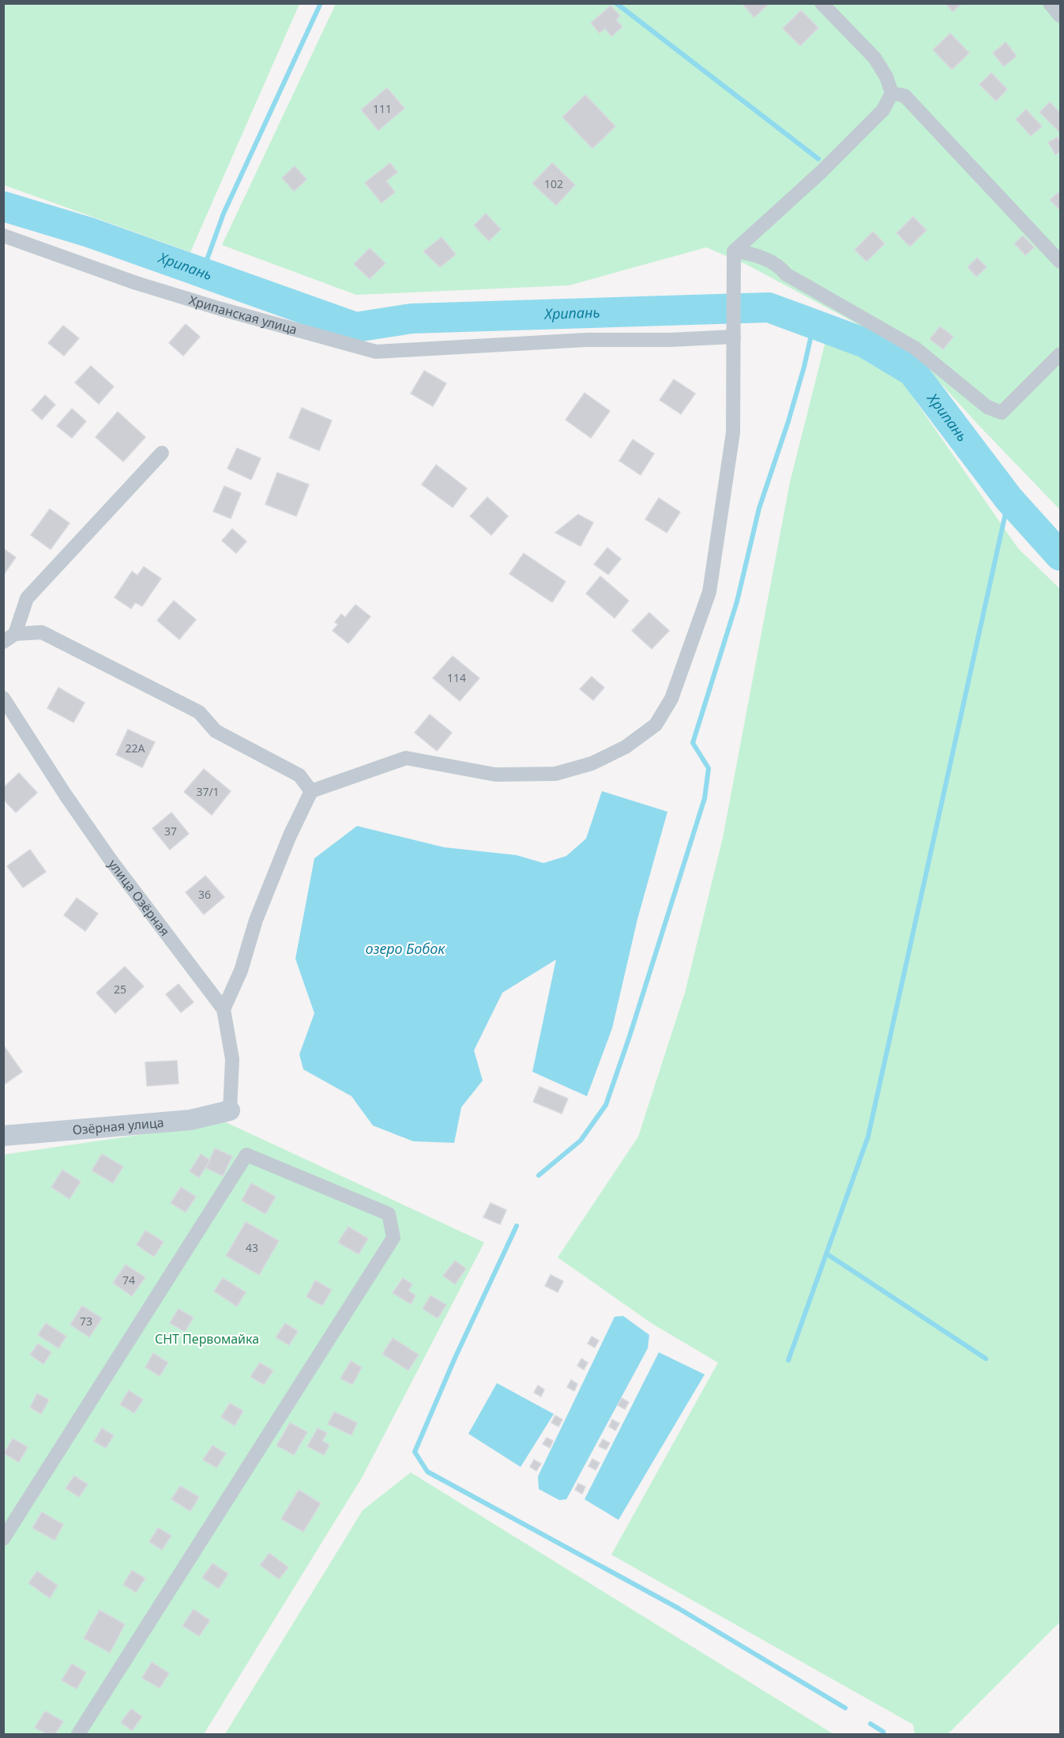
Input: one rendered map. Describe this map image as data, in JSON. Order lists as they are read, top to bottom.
{
  "streets": {
    "street": ["Хрипанская улица", "улица Озёрная", "Озёрная улица"]
  },
  "crossings": [
    ["улица Озёрная", "Озёрная улица"]
  ],
  "water": ["Хрипань", "озеро Бобок"],
  "parks": ["СНТ Первомайка"],
  "house_numbers": [
    "111",
    "102",
    "114",
    "22А",
    "37/1",
    "37",
    "36",
    "25",
    "43",
    "74",
    "73"
  ]
}
